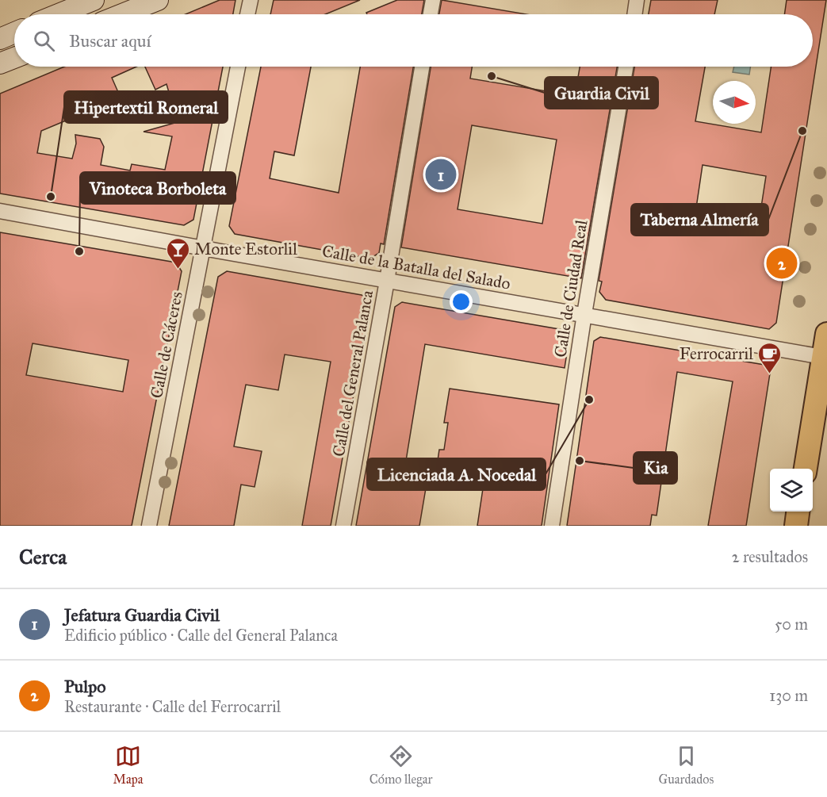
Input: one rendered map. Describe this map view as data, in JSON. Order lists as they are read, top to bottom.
{
  "streets": {
    "street": [
      "Calle de la Batalla del Salado",
      "Calle de Ciudad Real",
      "Calle de Cáceres",
      "Calle del General Palanca"
    ]
  },
  "crossings": [
    ["Calle de la Batalla del Salado", "Calle de Ciudad Real"],
    ["Calle de la Batalla del Salado", "Calle de Cáceres"],
    ["Calle de la Batalla del Salado", "Calle del General Palanca"]
  ],
  "places": {
    "other": [
      "Guardia Civil",
      "Taberna Almería",
      "Hipertextil Romeral",
      "Vinoteca Borboleta",
      "Licenciada A. Nocedal",
      "Kia"
    ],
    "bar": ["Monte Estorlil"],
    "cafe": ["Ferrocarril"]
  },
  "north": "right",
  "page": {
    "search": "Buscar aquí",
    "pins": ["1", "2"],
    "heading": ["Cerca", "2 resultados"],
    "list": [
      {
        "mark": "1",
        "name": "Jefatura Guardia Civil",
        "note": "Edificio público · Calle del General Palanca",
        "value": "50 m"
      },
      {
        "mark": "2",
        "name": "Pulpo",
        "note": "Restaurante · Calle del Ferrocarril",
        "value": "130 m"
      }
    ],
    "nav": ["Mapa", "Cómo llegar", "Guardados"]
  }
}
